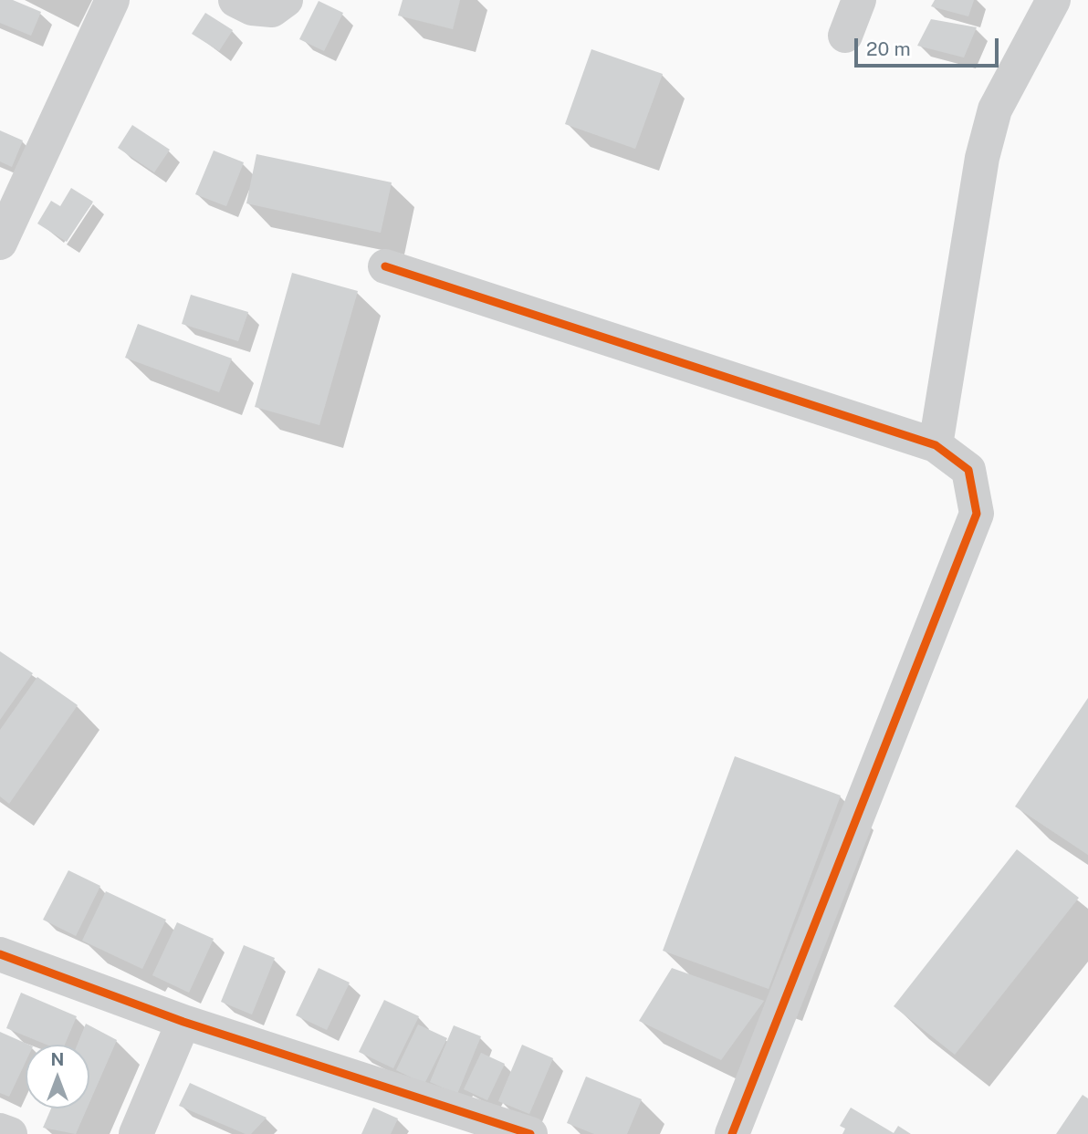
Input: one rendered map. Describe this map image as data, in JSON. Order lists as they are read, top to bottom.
{
  "scale_bar": "20 m",
  "north": "top"
}
